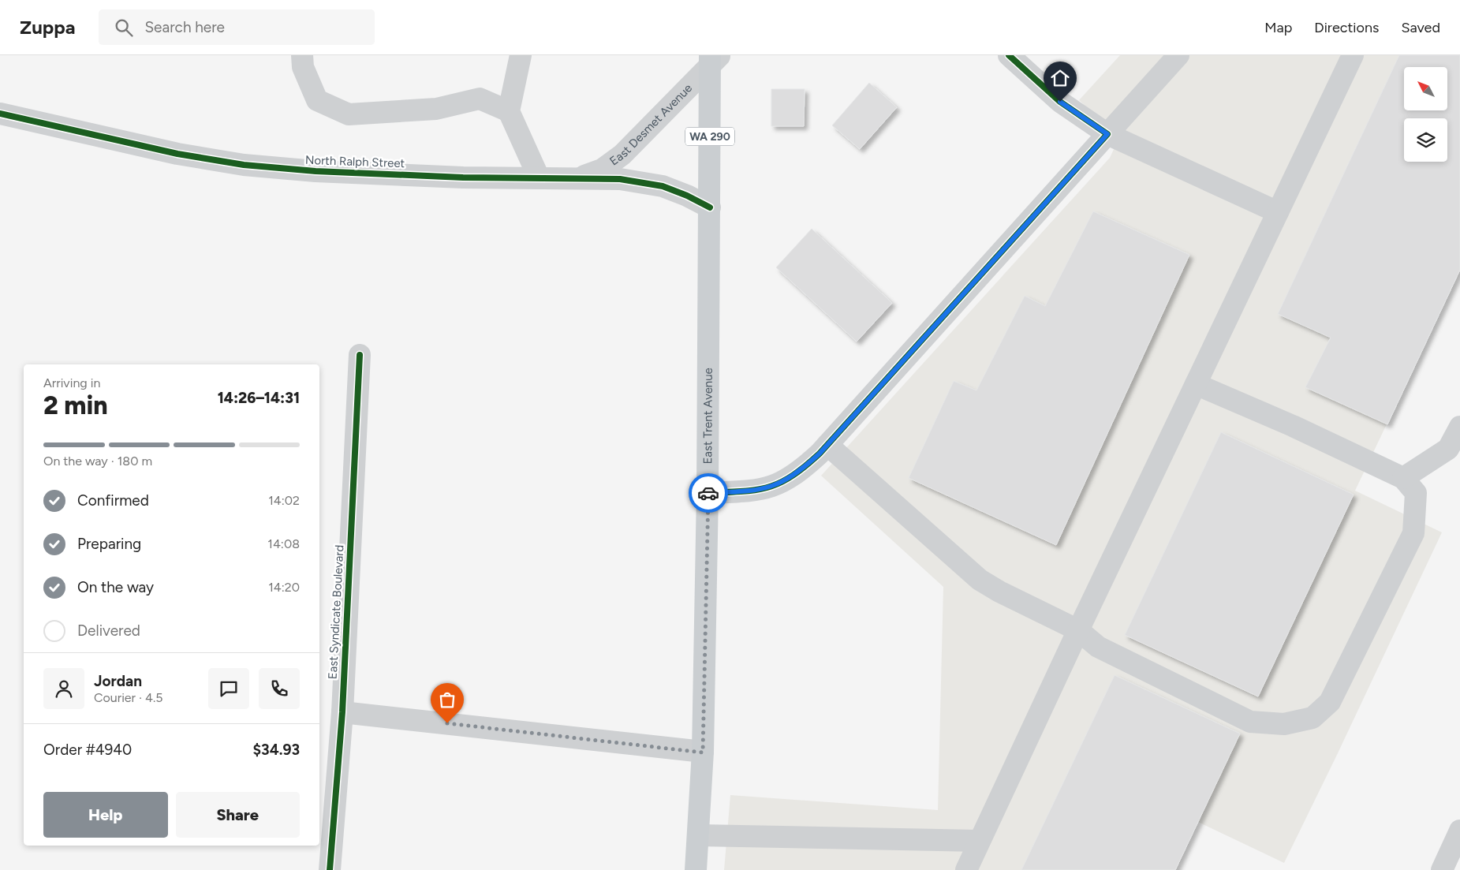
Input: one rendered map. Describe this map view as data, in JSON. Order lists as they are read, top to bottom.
{
  "streets": {
    "main road": ["WA 290", "East Trent Avenue"],
    "street": ["East Desmet Avenue", "North Ralph Street", "East Syndicate Boulevard"]
  },
  "crossings": [
    ["East Desmet Avenue", "North Ralph Street"],
    ["East Desmet Avenue", "East Trent Avenue"],
    ["North Ralph Street", "East Trent Avenue"]
  ],
  "north": "top left",
  "page": {
    "header": "Zuppa",
    "search": "Search here",
    "nav": ["Map", "Directions", "Saved"],
    "heading": ["2 min", "Arriving in", "14:26–14:31"],
    "panel": [
      "Jordan",
      "Courier · 4.5",
      "Order #4940",
      "$34.93"
    ],
    "bar": "On the way · 180 m",
    "list": [
      ["Confirmed", "14:02"],
      ["Preparing", "14:08"],
      ["On the way", "14:20"],
      "Delivered"
    ],
    "buttons": ["Help", "Share"]
  }
}
